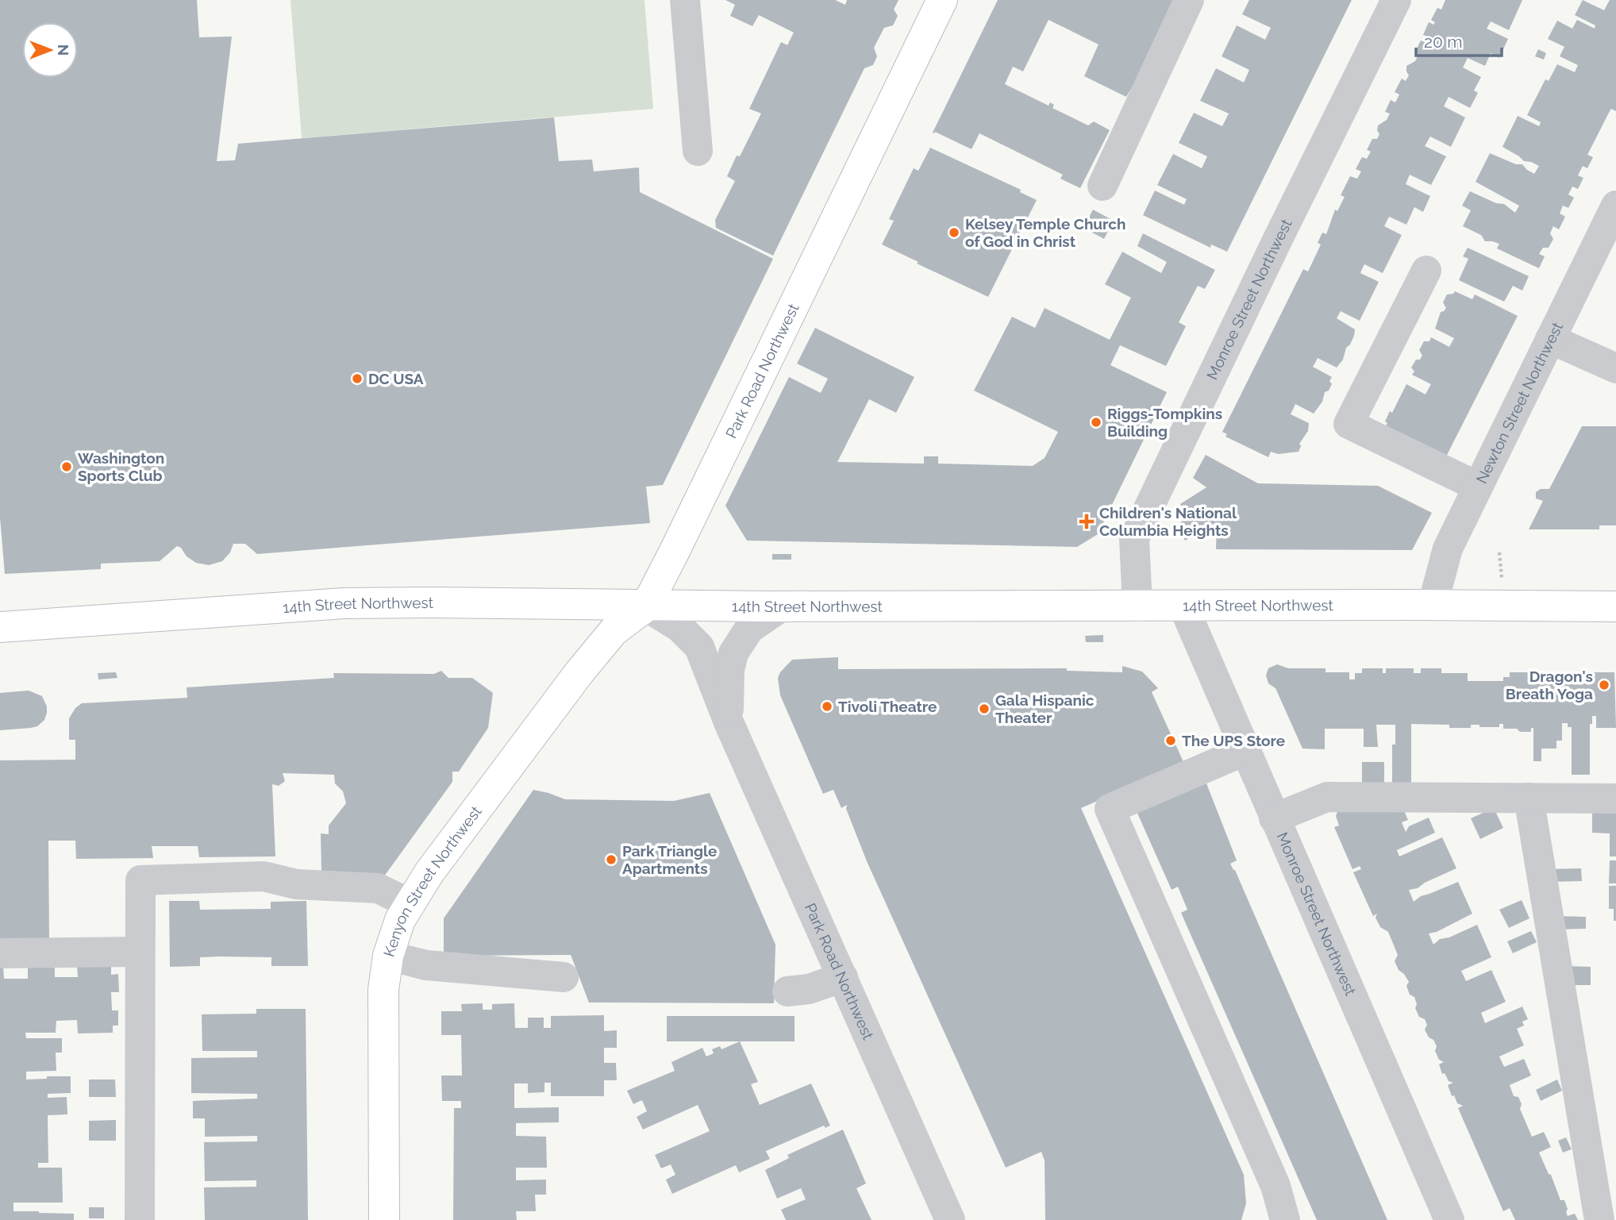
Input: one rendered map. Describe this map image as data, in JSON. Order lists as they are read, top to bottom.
{
  "streets": {
    "main road": ["Park Road Northwest", "14th Street Northwest", "Kenyon Street Northwest"],
    "street": ["Monroe Street Northwest", "Newton Street Northwest"]
  },
  "crossings": [
    ["Monroe Street Northwest", "14th Street Northwest"],
    ["Park Road Northwest", "14th Street Northwest"],
    ["Park Road Northwest", "Kenyon Street Northwest"],
    ["Newton Street Northwest", "14th Street Northwest"],
    ["14th Street Northwest", "Kenyon Street Northwest"]
  ],
  "places": {
    "other": [
      "Kelsey Temple Church of God in Christ",
      "DC USA",
      "Riggs-Tompkins Building",
      "Washington Sports Club",
      "Dragon's Breath Yoga",
      "Tivoli Theatre",
      "Gala Hispanic Theater",
      "The UPS Store",
      "Park Triangle Apartments"
    ],
    "health": ["Children's National Columbia Heights"]
  },
  "scale_bar": "20 m",
  "north": "right"
}
